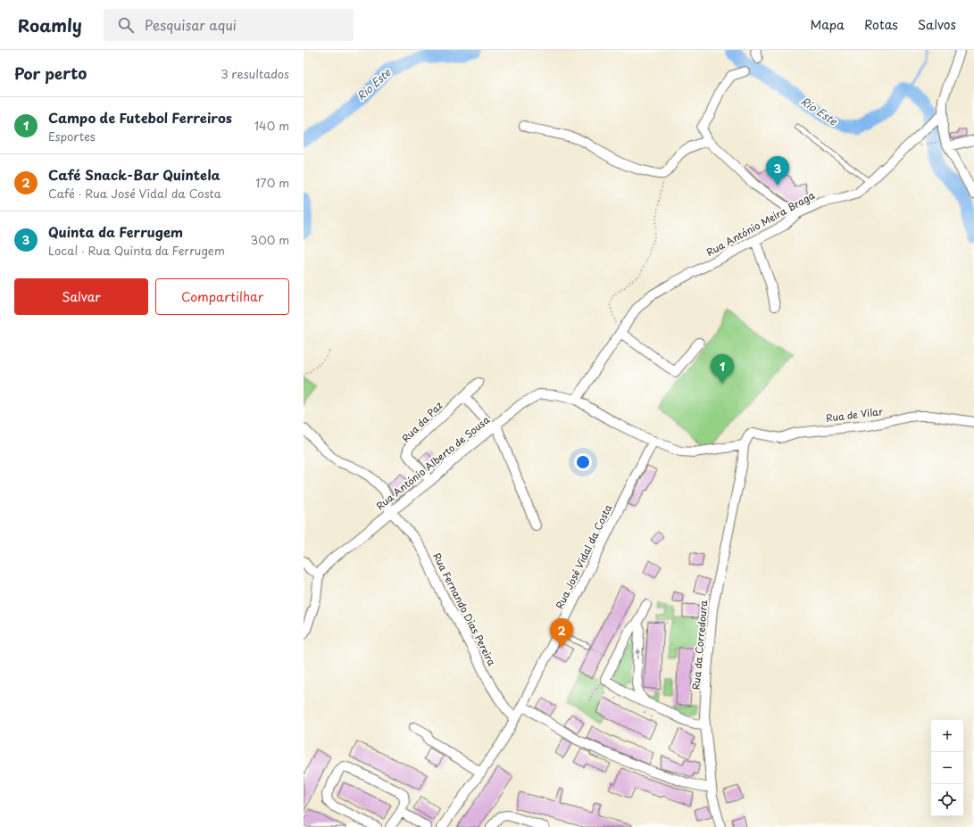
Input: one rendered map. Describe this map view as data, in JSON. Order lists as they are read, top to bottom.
{
  "streets": {
    "street": [
      "Rua António Meira Braga",
      "Rua de Vilar",
      "Rua da Paz",
      "Rua António Alberto de Sousa",
      "Rua José Vidal da Costa",
      "Rua Fernando Dias Pereira",
      "Rua da Corredoura"
    ]
  },
  "crossings": [
    ["Rua António Meira Braga", "Rua António Alberto de Sousa"],
    ["Rua de Vilar", "Rua da Corredoura"],
    ["Rua da Paz", "Rua António Alberto de Sousa"],
    ["Rua António Alberto de Sousa", "Rua Fernando Dias Pereira"],
    ["Rua José Vidal da Costa", "Rua Fernando Dias Pereira"]
  ],
  "water": ["Rio Este"],
  "page": {
    "header": "Roamly",
    "search": "Pesquisar aqui",
    "nav": ["Mapa", "Rotas", "Salvos"],
    "heading": ["Por perto", "3 resultados"],
    "list": [
      {
        "mark": "1",
        "name": "Campo de Futebol Ferreiros",
        "note": "Esportes",
        "value": "140 m"
      },
      {
        "mark": "2",
        "name": "Café Snack-Bar Quintela",
        "note": "Café · Rua José Vidal da Costa",
        "value": "170 m"
      },
      {
        "mark": "3",
        "name": "Quinta da Ferrugem",
        "note": "Local · Rua Quinta da Ferrugem",
        "value": "300 m"
      }
    ],
    "pins": ["3", "1", "2"],
    "buttons": ["Salvar", "Compartilhar"],
    "map_buttons": ["+", "−"]
  }
}
